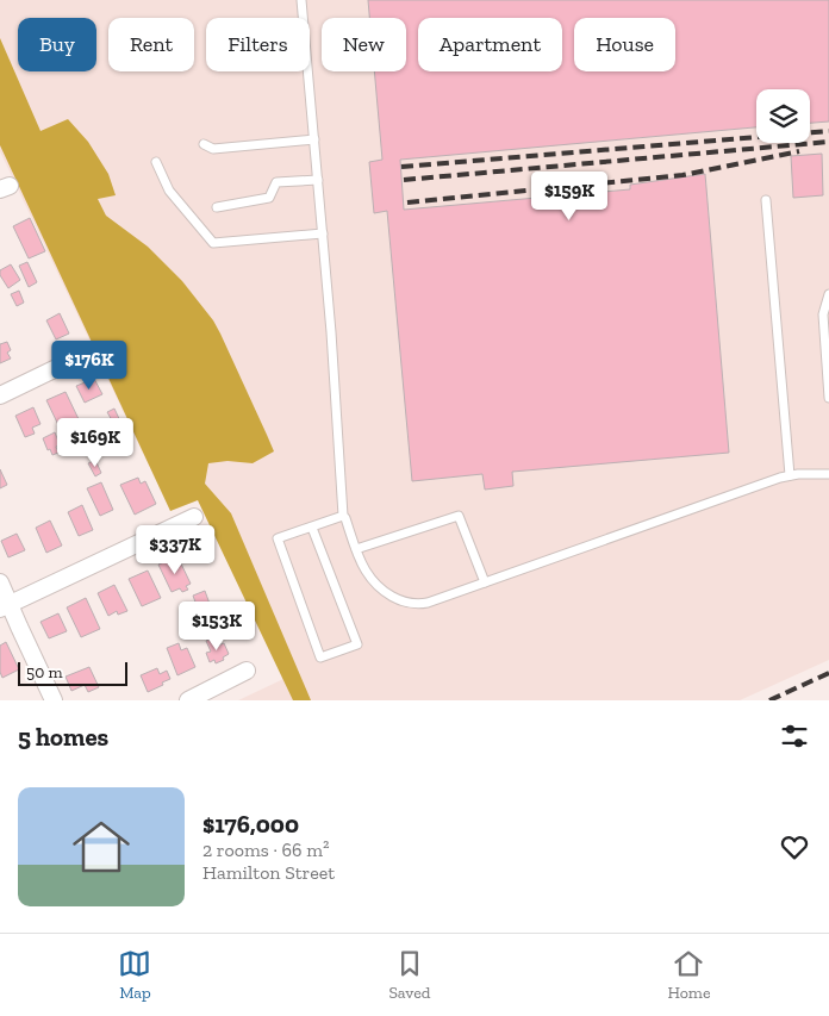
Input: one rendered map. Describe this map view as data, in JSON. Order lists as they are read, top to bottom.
{
  "scale_bar": "50 m",
  "page": {
    "chip": [
      "Buy",
      "Rent",
      "Filters",
      "New",
      "Apartment",
      "House"
    ],
    "price": [
      "$159K",
      "$176K",
      "$169K",
      "$337K",
      "$153K"
    ],
    "scale": "50 m",
    "heading": "5 homes",
    "list": [
      {
        "name": "$176,000",
        "note": "2 rooms · 66 m² · Hamilton Street"
      }
    ],
    "tabs": ["Map", "Saved", "Home"]
  }
}
